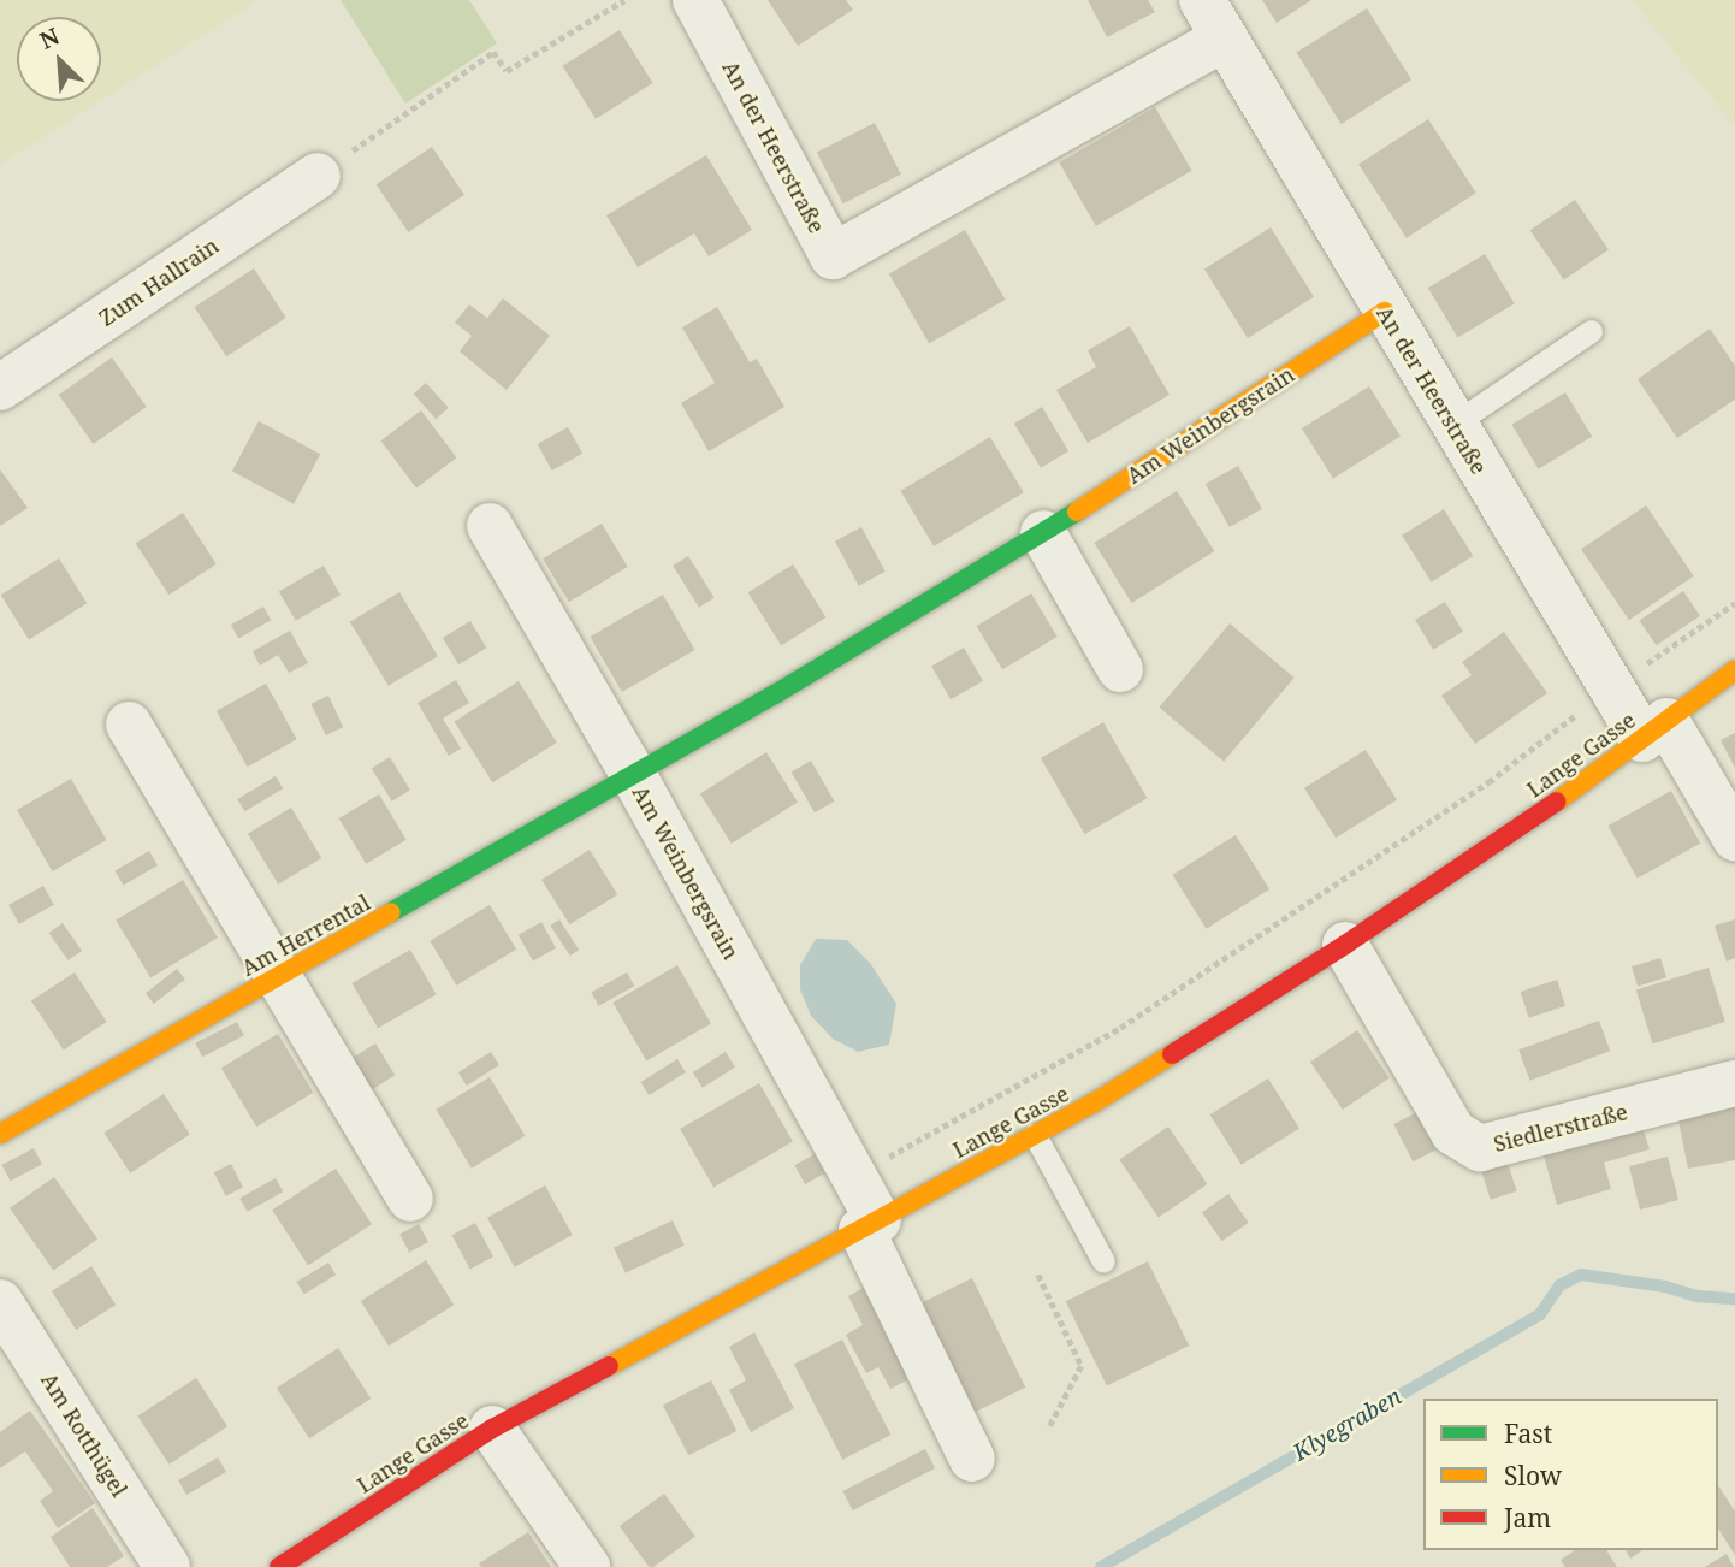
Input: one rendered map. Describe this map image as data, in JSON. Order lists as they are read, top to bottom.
{
  "streets": {
    "street": [
      "An der Heerstraße",
      "Zum Hallrain",
      "Am Weinbergsrain",
      "Lange Gasse",
      "Am Herrental",
      "Siedlerstraße",
      "Am Rotthügel"
    ]
  },
  "crossings": [
    ["An der Heerstraße", "Am Weinbergsrain"],
    ["An der Heerstraße", "Lange Gasse"],
    ["Am Weinbergsrain", "Lange Gasse"],
    ["Am Weinbergsrain", "Am Herrental"],
    ["Lange Gasse", "Siedlerstraße"]
  ],
  "water": ["Klyegraben"],
  "legend": ["Fast", "Slow", "Jam"],
  "north": "top left"
}
